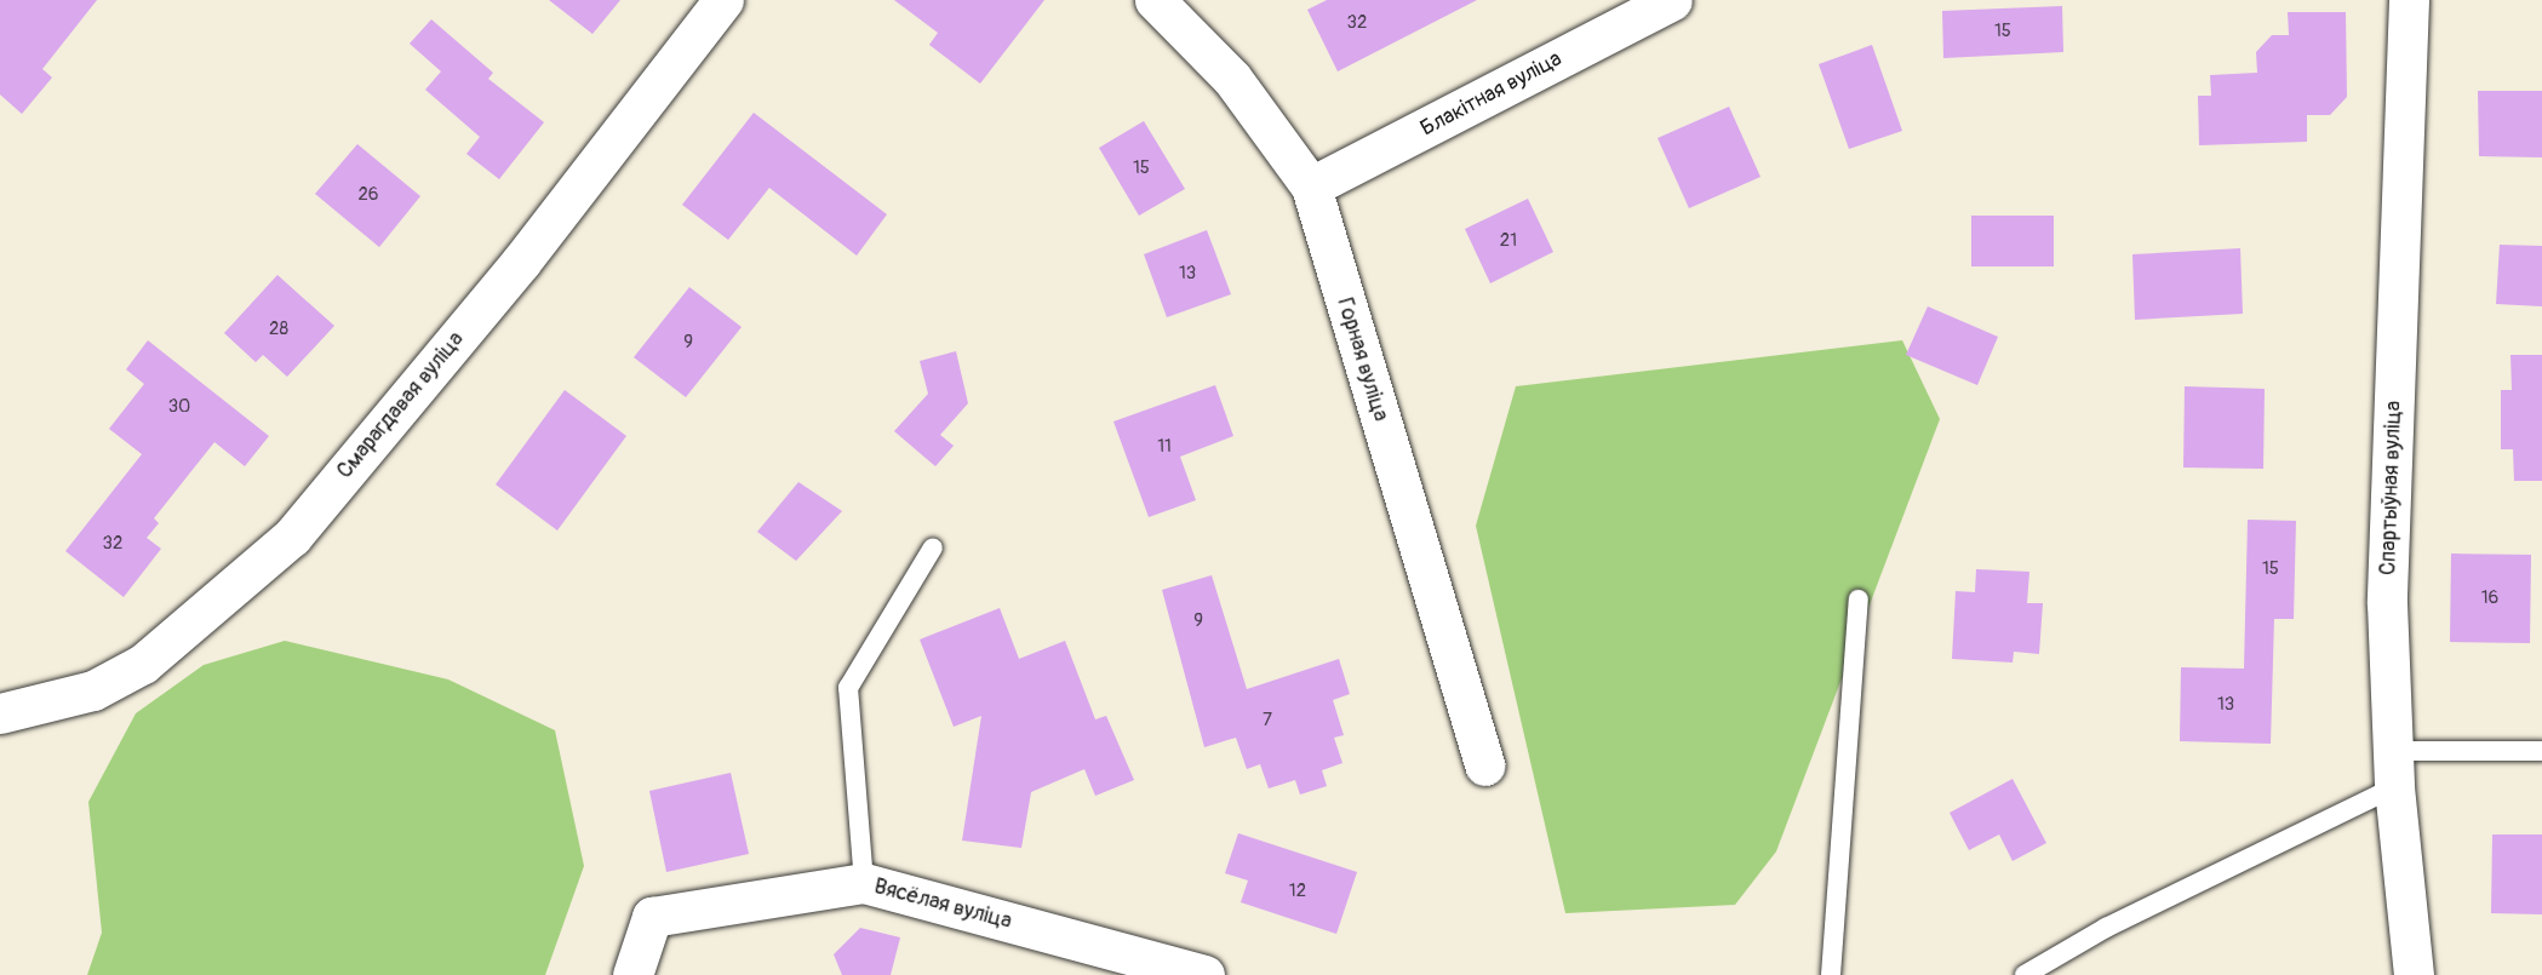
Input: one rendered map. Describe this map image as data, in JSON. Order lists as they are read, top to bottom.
{
  "streets": {
    "street": [
      "Блакітная вуліца",
      "Горная вуліца",
      "Смарагдавая вуліца",
      "Спартыўная вуліца",
      "Вясёлая вуліца"
    ]
  },
  "crossings": [
    ["Блакітная вуліца", "Горная вуліца"]
  ],
  "house_numbers": [
    "32",
    "15",
    "15",
    "26",
    "21",
    "13",
    "28",
    "9",
    "30",
    "11",
    "32",
    "15",
    "16",
    "9",
    "13",
    "7",
    "12"
  ]
}
